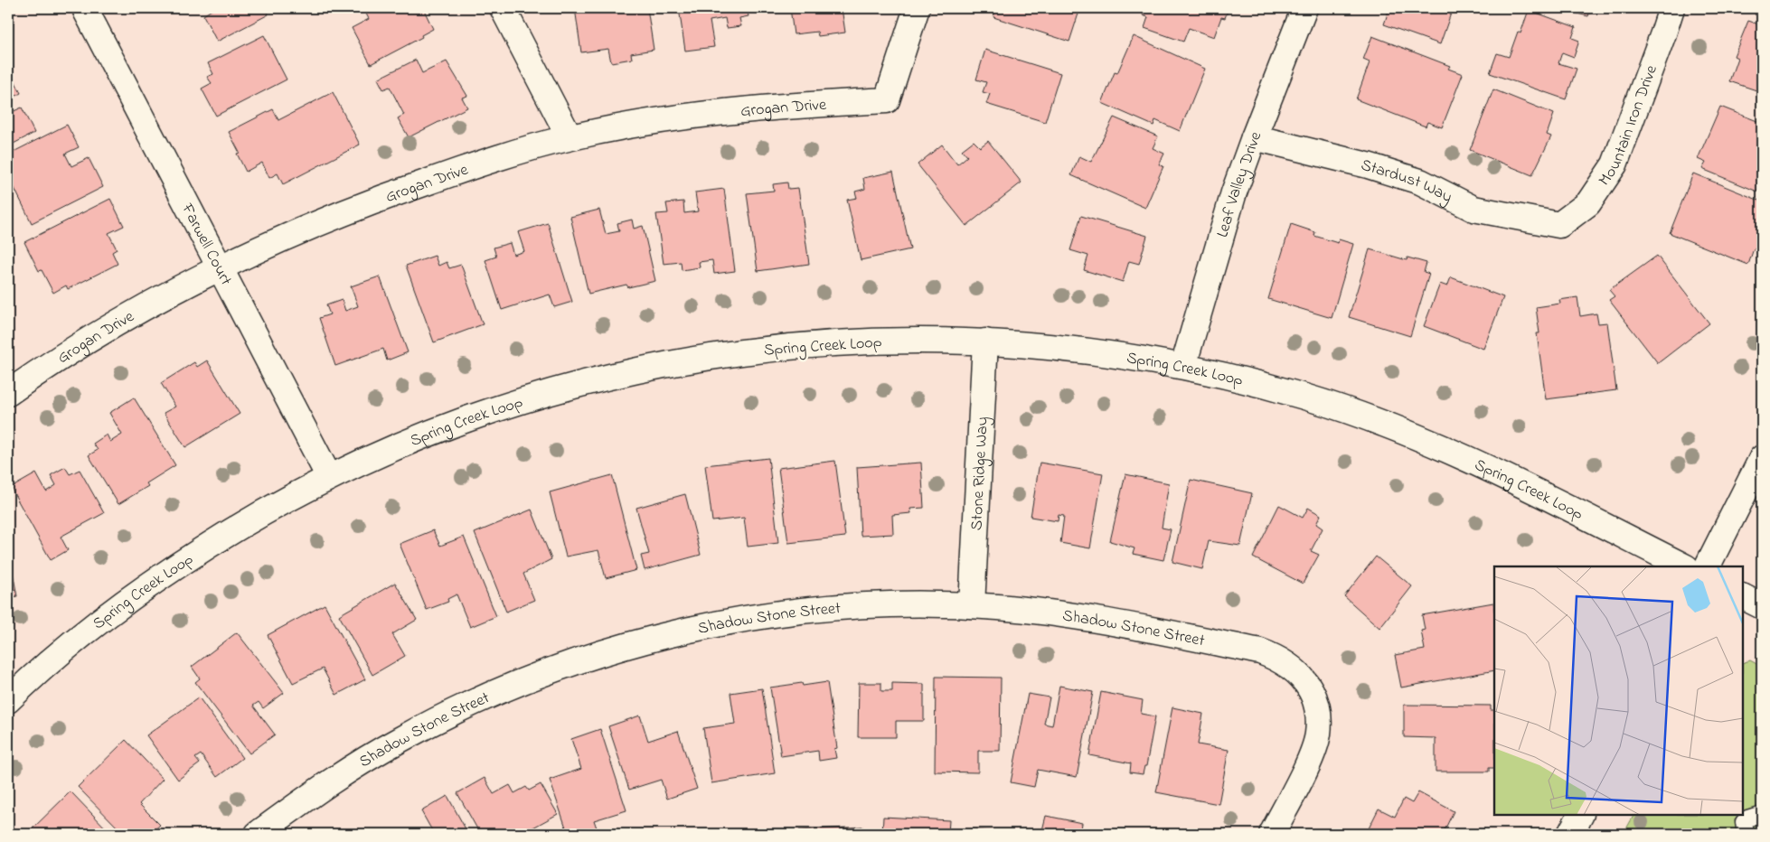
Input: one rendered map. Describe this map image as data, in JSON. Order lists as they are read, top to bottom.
{
  "streets": {
    "street": [
      "Grogan Drive",
      "Mountain Iron Drive",
      "Stardust Way",
      "Leaf Valley Drive",
      "Farwell Court",
      "Spring Creek Loop",
      "Stone Ridge Way",
      "Shadow Stone Street"
    ]
  },
  "crossings": [
    ["Grogan Drive", "Farwell Court"],
    ["Mountain Iron Drive", "Stardust Way"],
    ["Stardust Way", "Leaf Valley Drive"],
    ["Leaf Valley Drive", "Spring Creek Loop"],
    ["Farwell Court", "Spring Creek Loop"],
    ["Spring Creek Loop", "Stone Ridge Way"],
    ["Stone Ridge Way", "Shadow Stone Street"]
  ]
}
